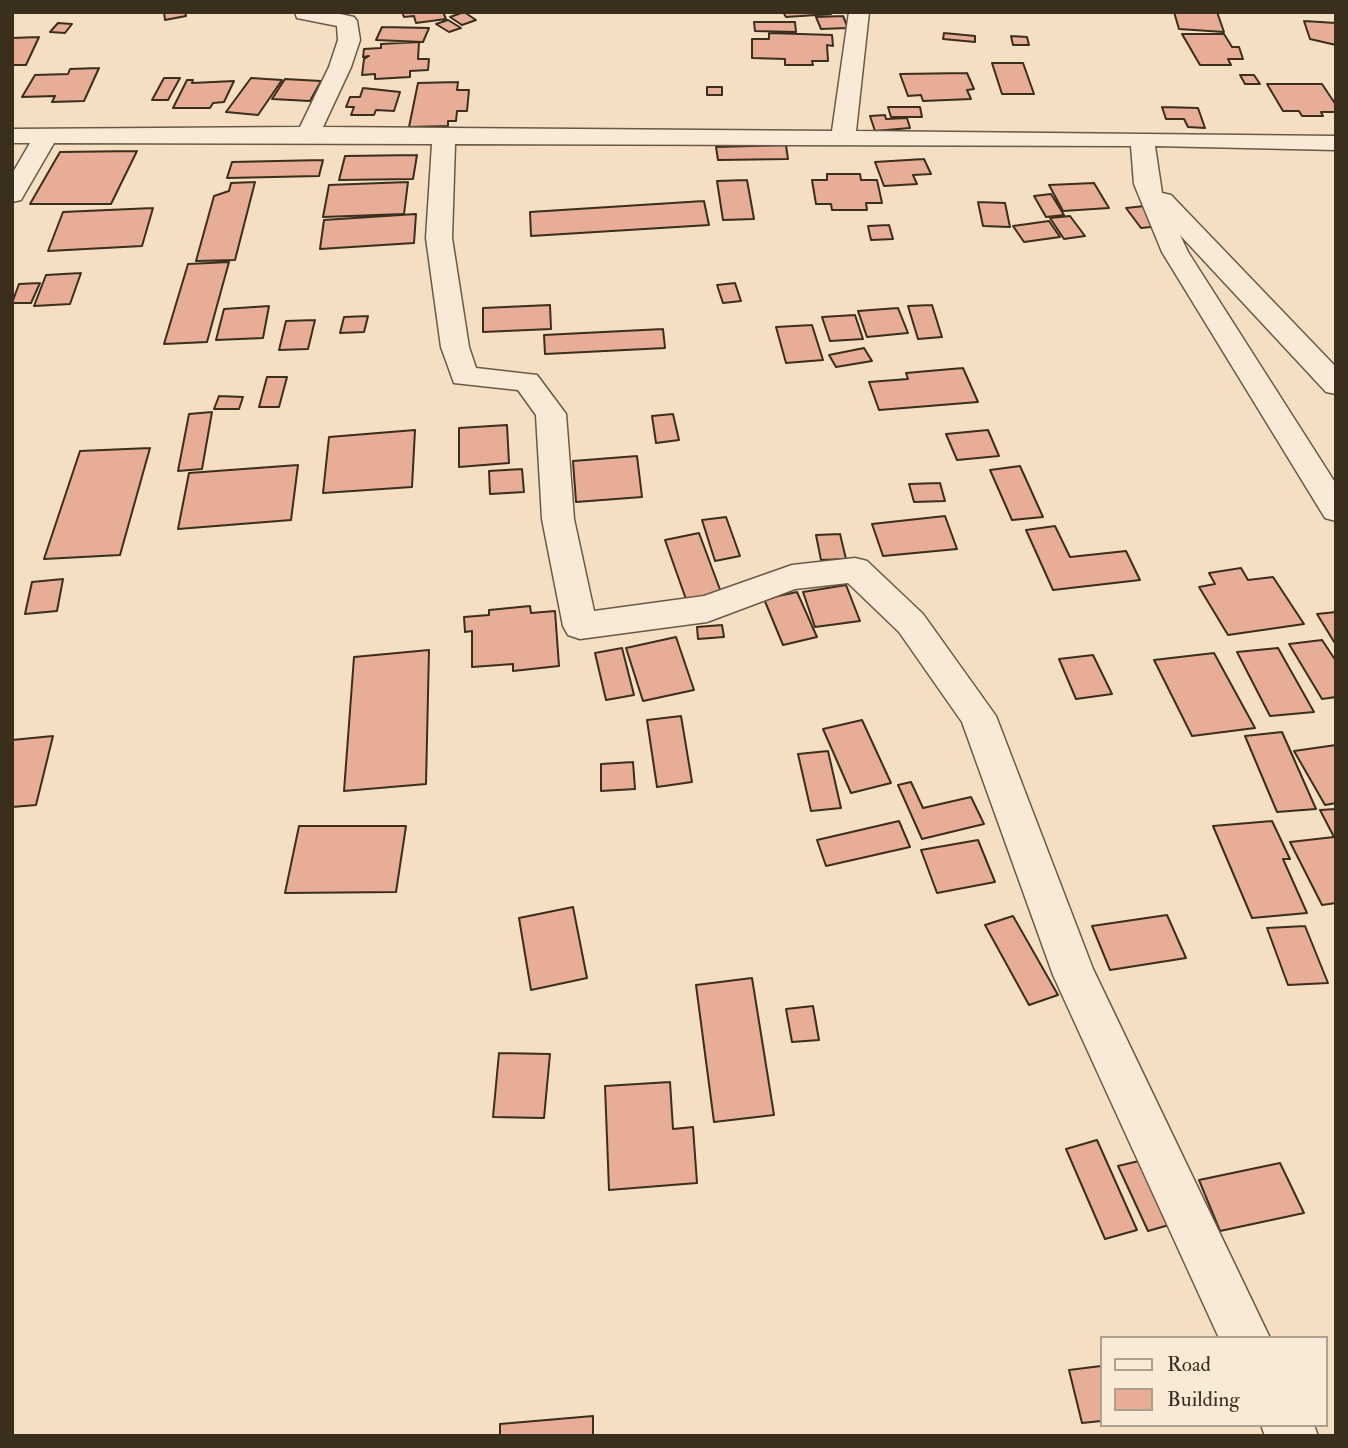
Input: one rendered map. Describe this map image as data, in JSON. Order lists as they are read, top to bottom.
{
  "legend": ["Road", "Building"]
}
